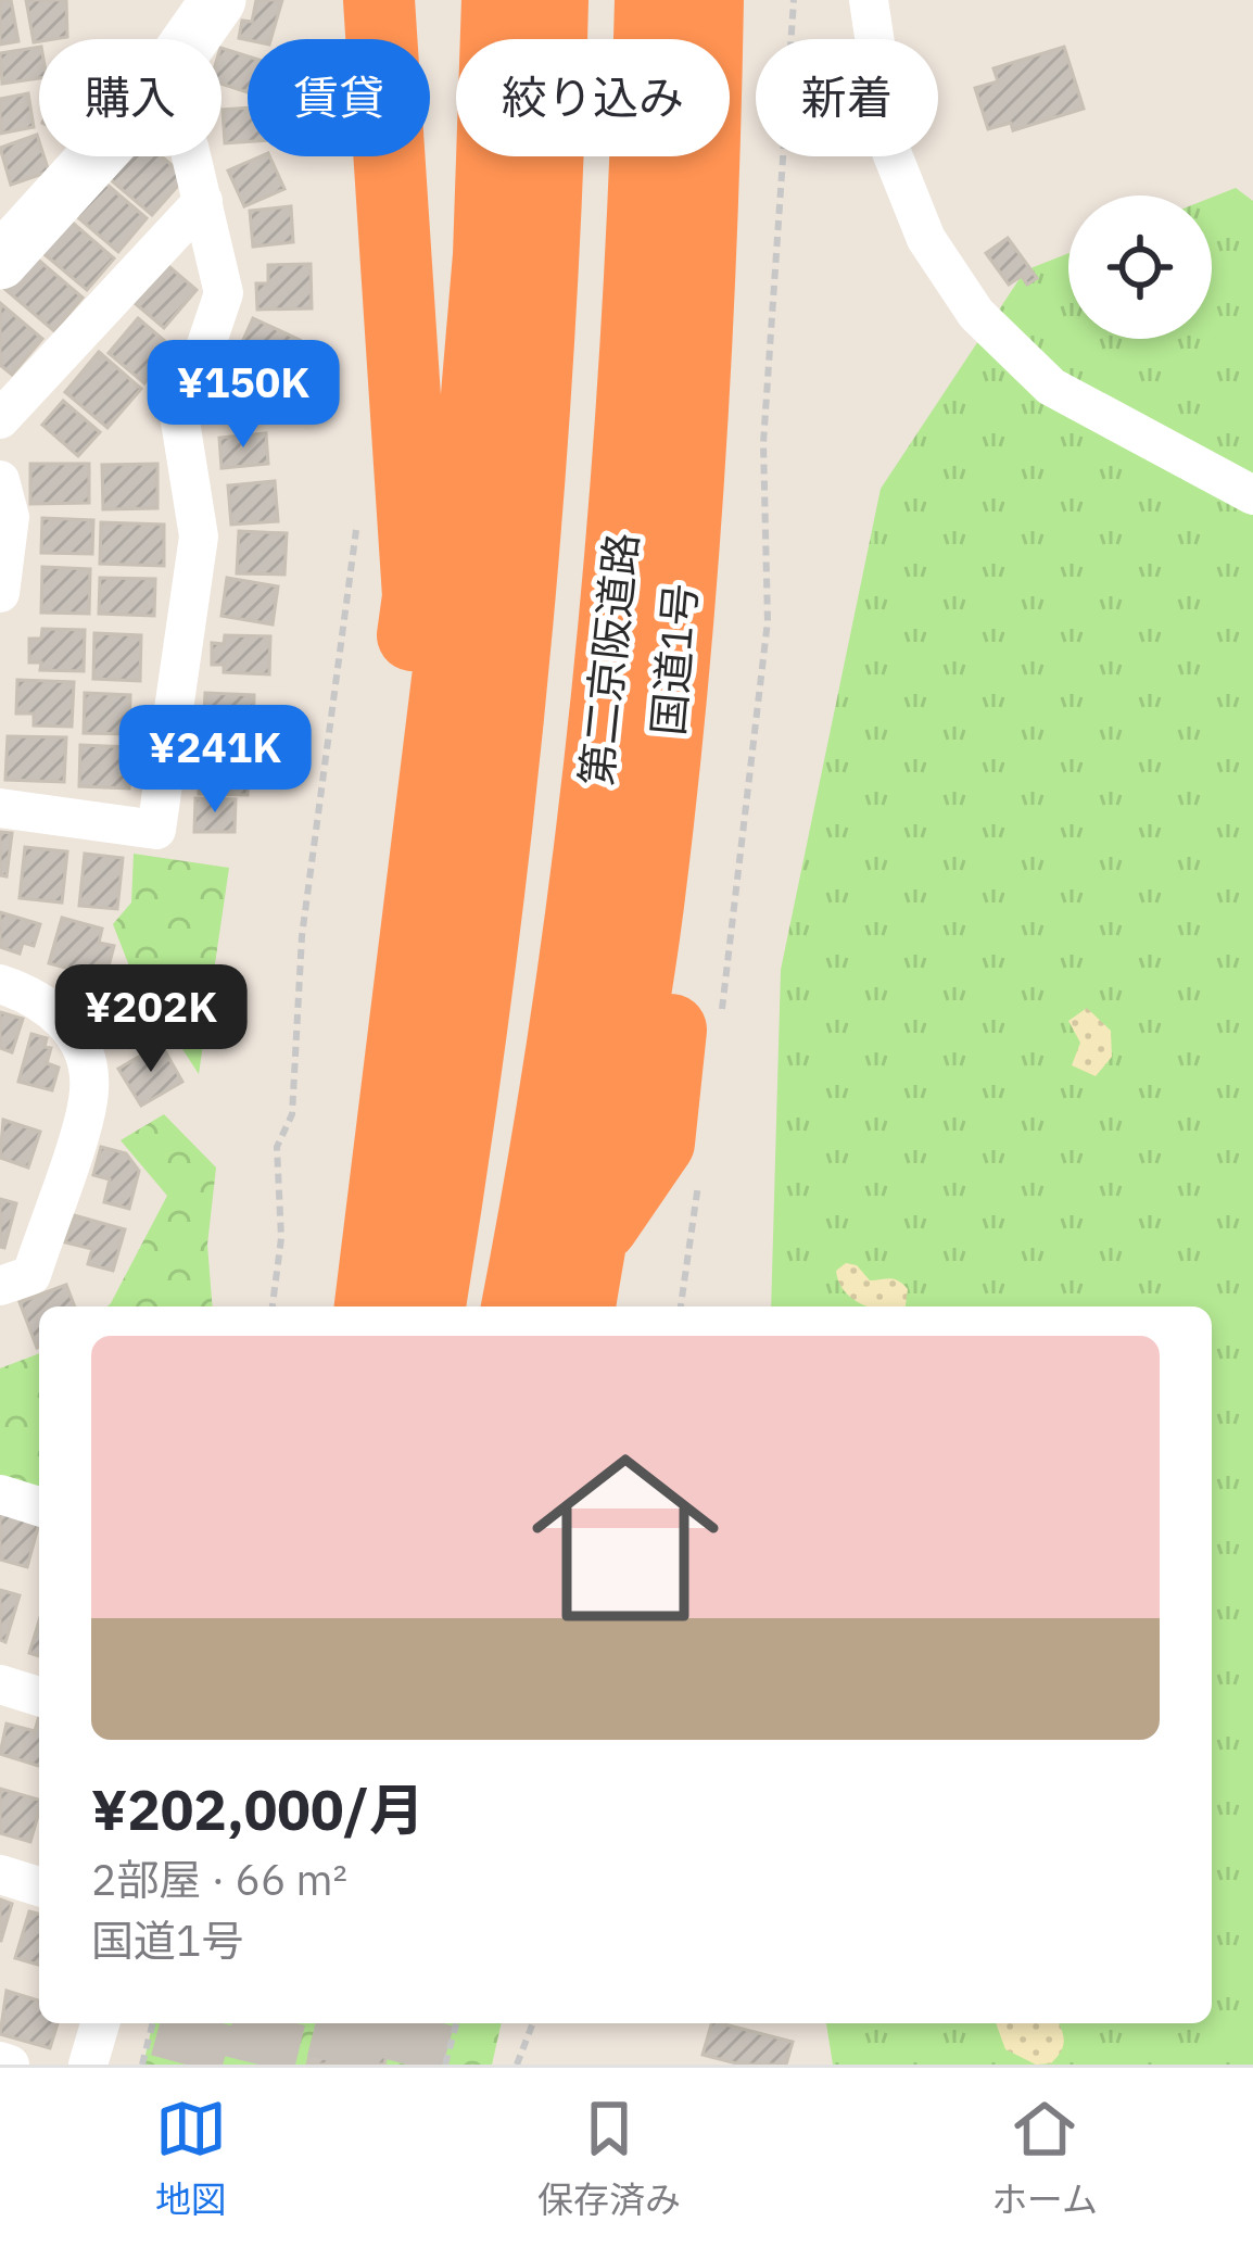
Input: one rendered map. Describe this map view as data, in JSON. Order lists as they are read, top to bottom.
{
  "streets": {
    "highway": ["第二京阪道路", "国道1号"]
  },
  "page": {
    "chip": [
      "購入",
      "賃貸",
      "絞り込み",
      "新着"
    ],
    "price": ["¥150K", "¥241K", "¥202K"],
    "list": [
      {
        "name": "¥202,000/月",
        "note": "2部屋 · 66 m² · 国道1号"
      }
    ],
    "tabs": ["地図", "保存済み", "ホーム"]
  }
}
